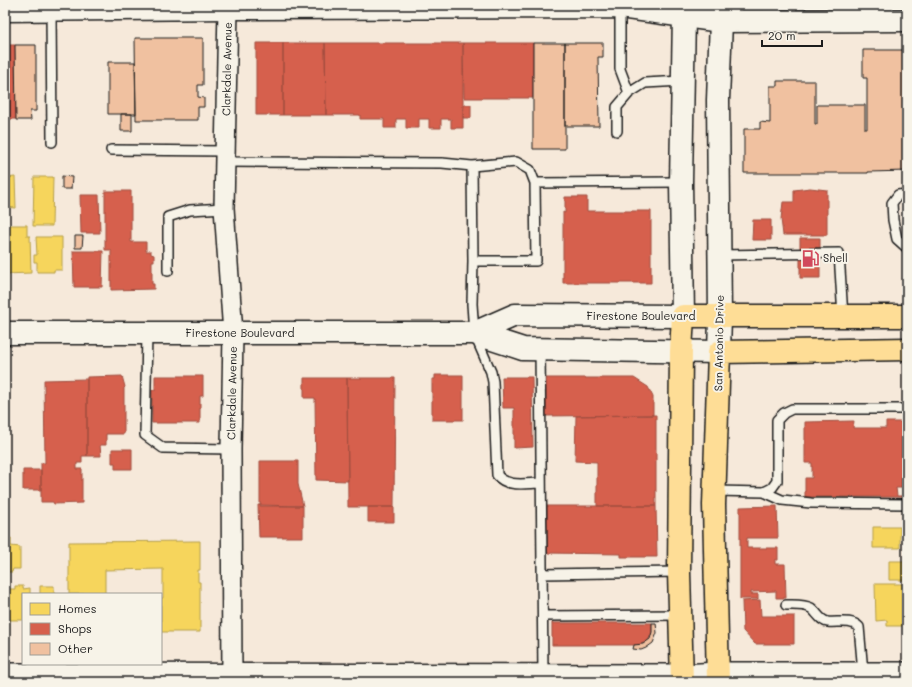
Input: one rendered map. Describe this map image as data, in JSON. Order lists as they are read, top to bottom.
{
  "streets": {
    "main road": ["Firestone Boulevard", "San Antonio Drive"],
    "street": ["Clarkdale Avenue"]
  },
  "crossings": [
    ["Clarkdale Avenue", "Firestone Boulevard"],
    ["Firestone Boulevard", "San Antonio Drive"]
  ],
  "places": {
    "fuel station": ["Shell"]
  },
  "legend": ["Homes", "Shops", "Other"],
  "scale_bar": "20 m"
}
